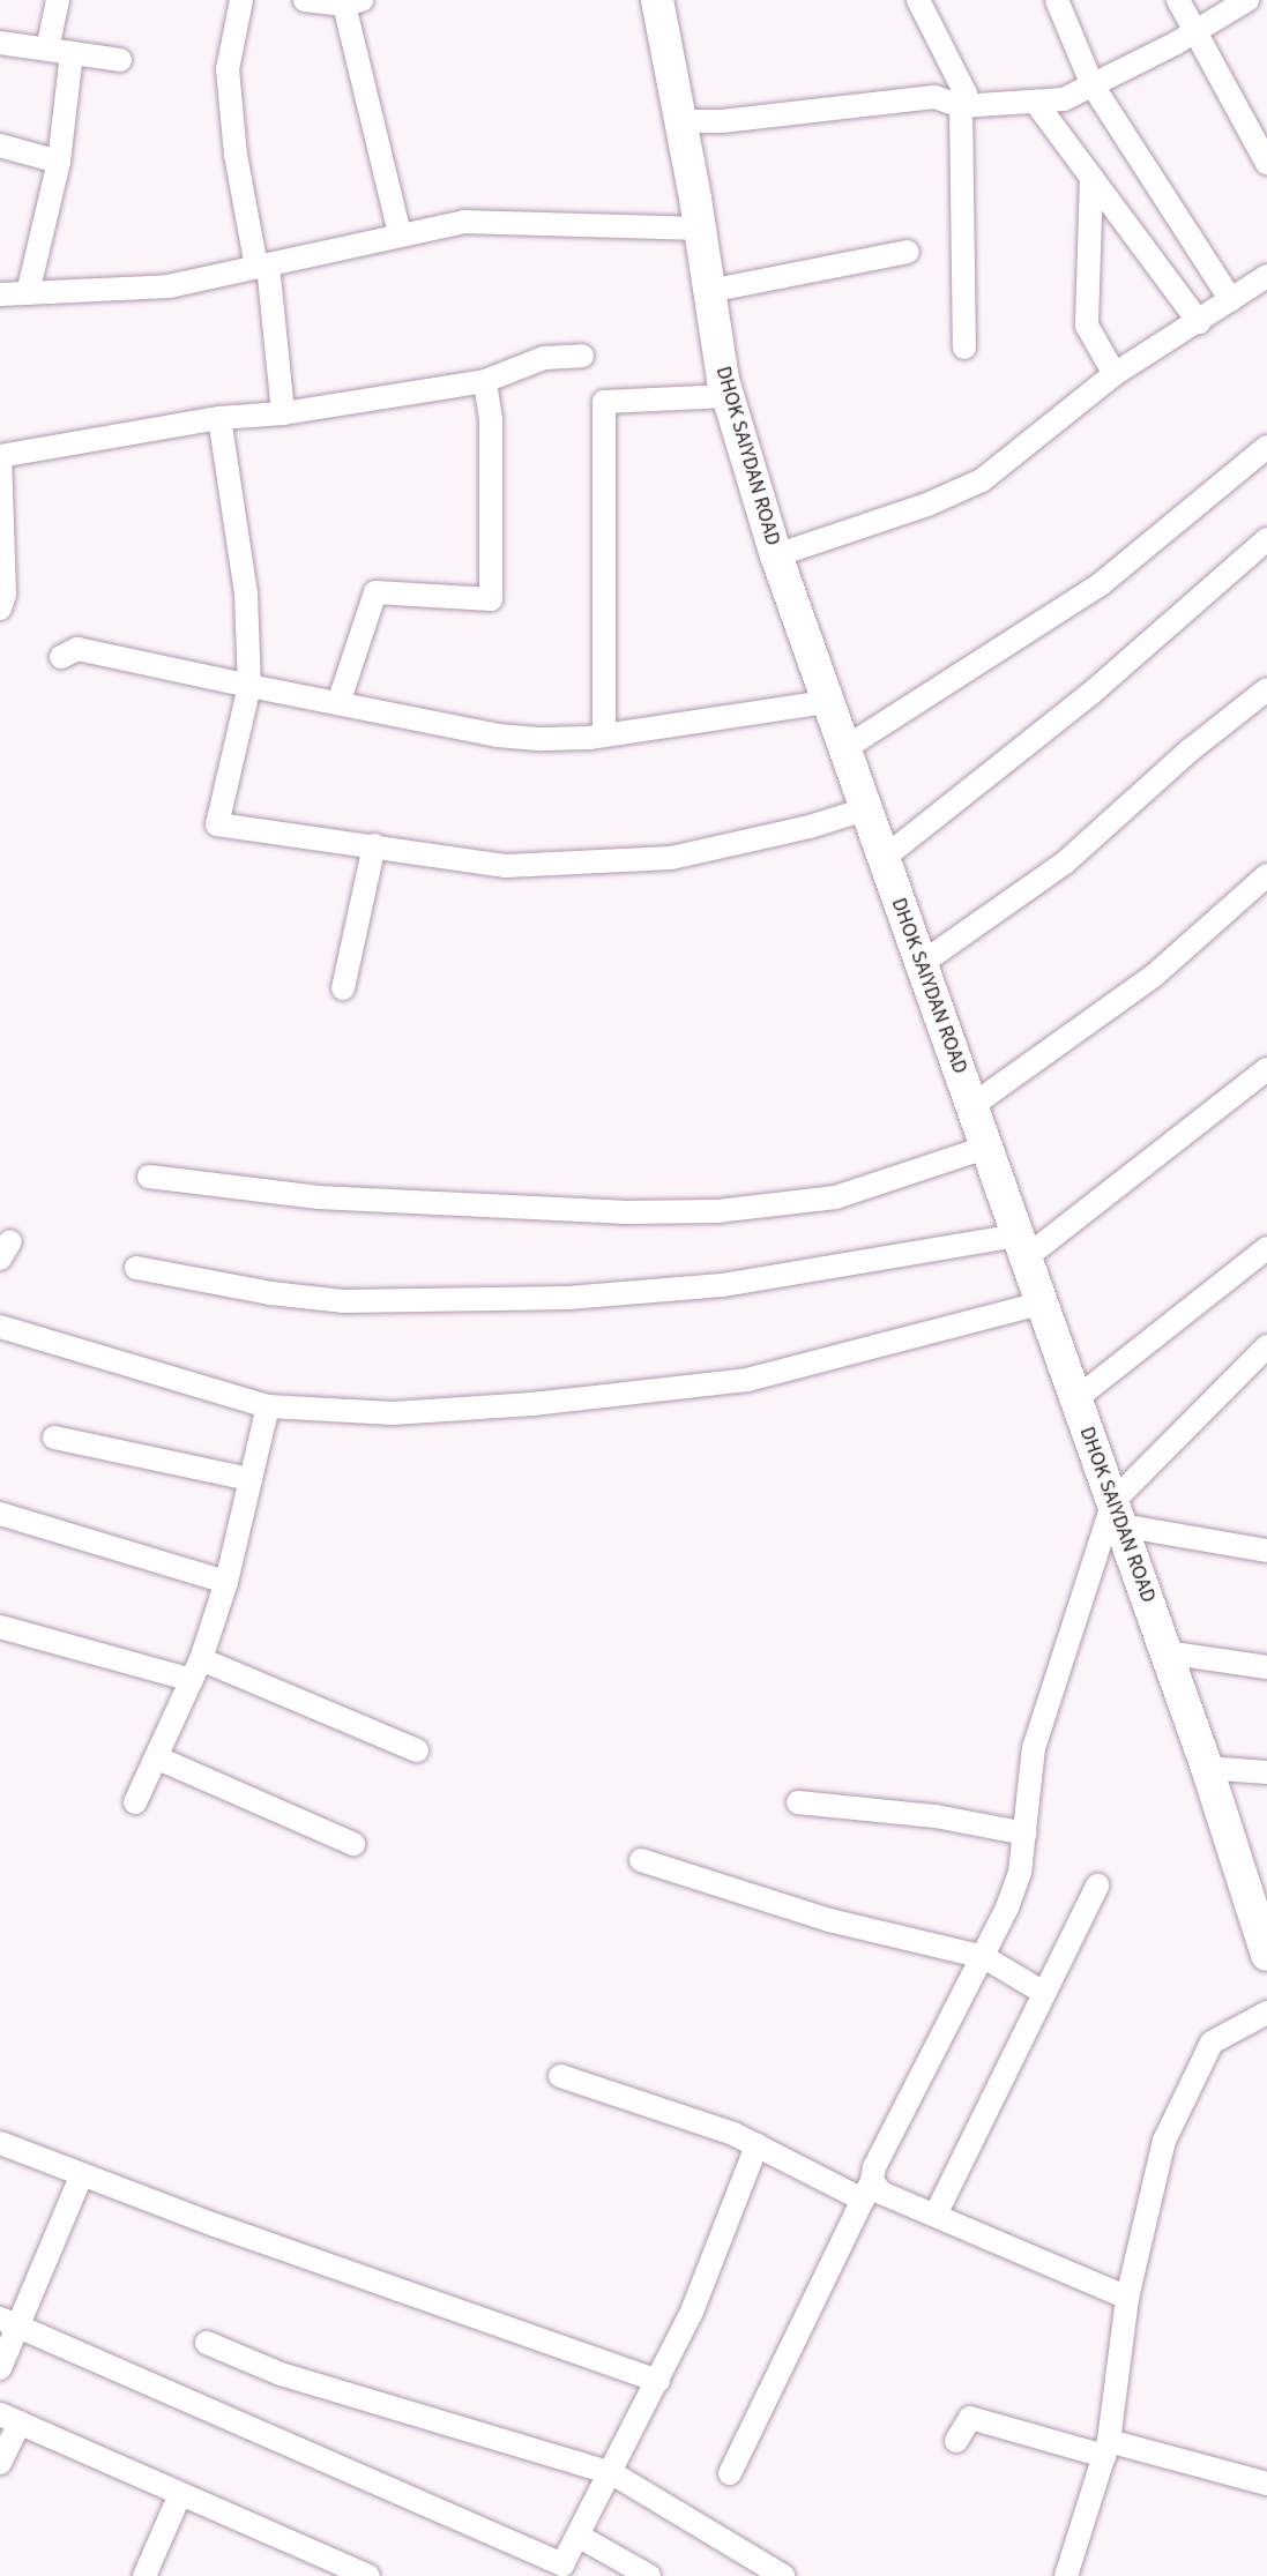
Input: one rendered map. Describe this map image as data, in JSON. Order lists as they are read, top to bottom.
{
  "streets": {
    "main road": ["DHOK SAIYDAN ROAD"]
  }
}
